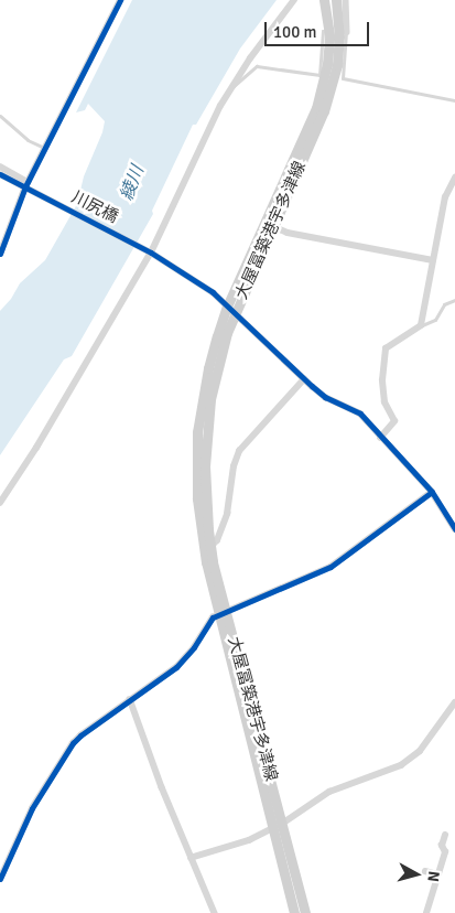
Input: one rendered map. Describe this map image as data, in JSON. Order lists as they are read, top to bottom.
{
  "streets": {
    "main road": ["大屋冨築港宇多津線"],
    "street": ["川尻橋"]
  },
  "crossings": [
    ["川尻橋", "大屋冨築港宇多津線"]
  ],
  "water": ["綾川"],
  "scale_bar": "100 m",
  "north": "right"
}
